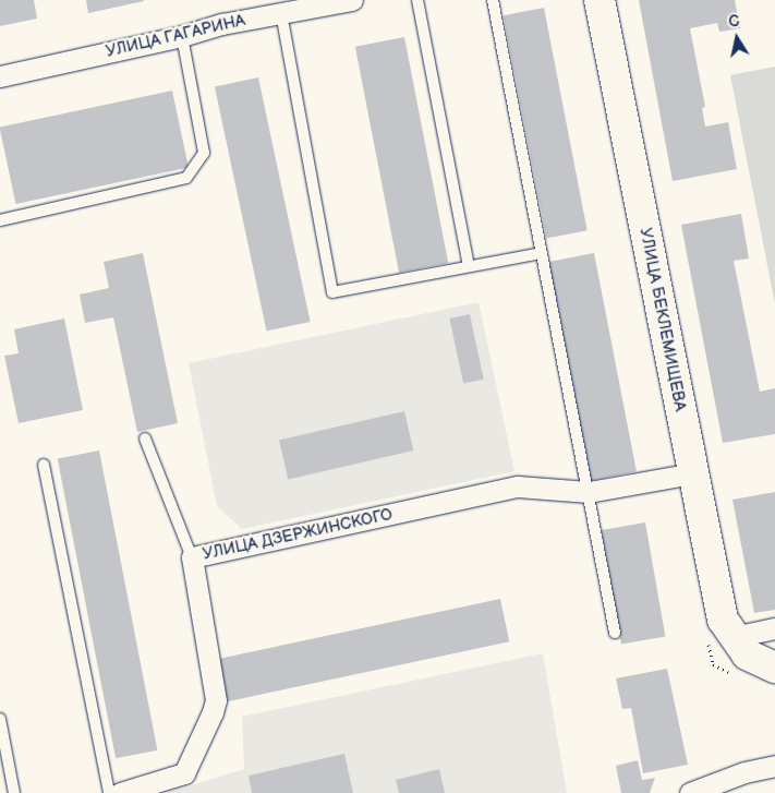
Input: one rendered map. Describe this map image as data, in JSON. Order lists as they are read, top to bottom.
{
  "streets": {
    "main road": ["УЛИЦА БЕКЛЕМИЩЕВА"],
    "street": ["УЛИЦА ГАГАРИНА", "УЛИЦА ДЗЕРЖИНСКОГО"]
  },
  "crossings": [
    ["УЛИЦА БЕКЛЕМИЩЕВА", "УЛИЦА ДЗЕРЖИНСКОГО"]
  ],
  "north": "top"
}
